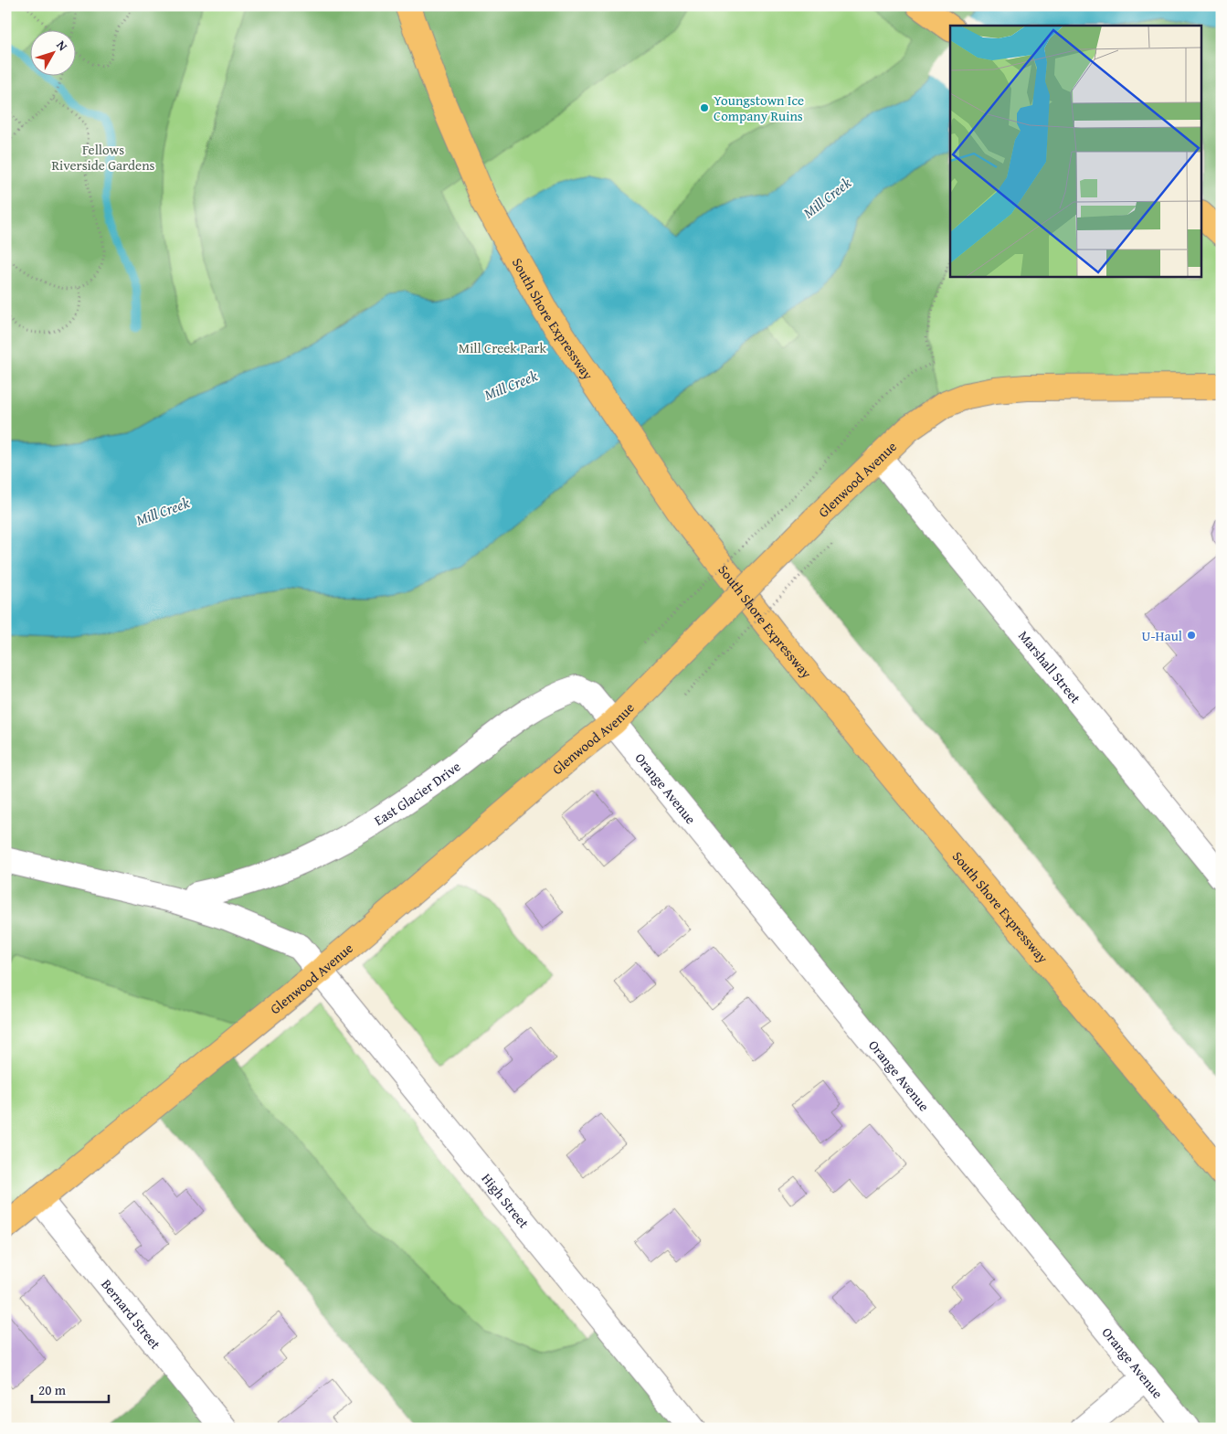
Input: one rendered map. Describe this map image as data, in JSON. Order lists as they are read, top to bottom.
{
  "streets": {
    "main road": ["South Shore Expressway", "Glenwood Avenue"],
    "street": [
      "Marshall Street",
      "Orange Avenue",
      "East Glacier Drive",
      "High Street",
      "Bernard Street"
    ]
  },
  "crossings": [
    ["Glenwood Avenue", "Marshall Street"],
    ["Glenwood Avenue", "Orange Avenue"],
    ["Glenwood Avenue", "East Glacier Drive"],
    ["Glenwood Avenue", "High Street"],
    ["Glenwood Avenue", "Bernard Street"],
    ["Orange Avenue", "East Glacier Drive"]
  ],
  "water": ["Mill Creek"],
  "parks": ["Fellows Riverside Gardens", "Mill Creek Park"],
  "places": ["Youngstown Ice Company Ruins", "U-Haul"],
  "scale_bar": "20 m",
  "north": "top right"
}
